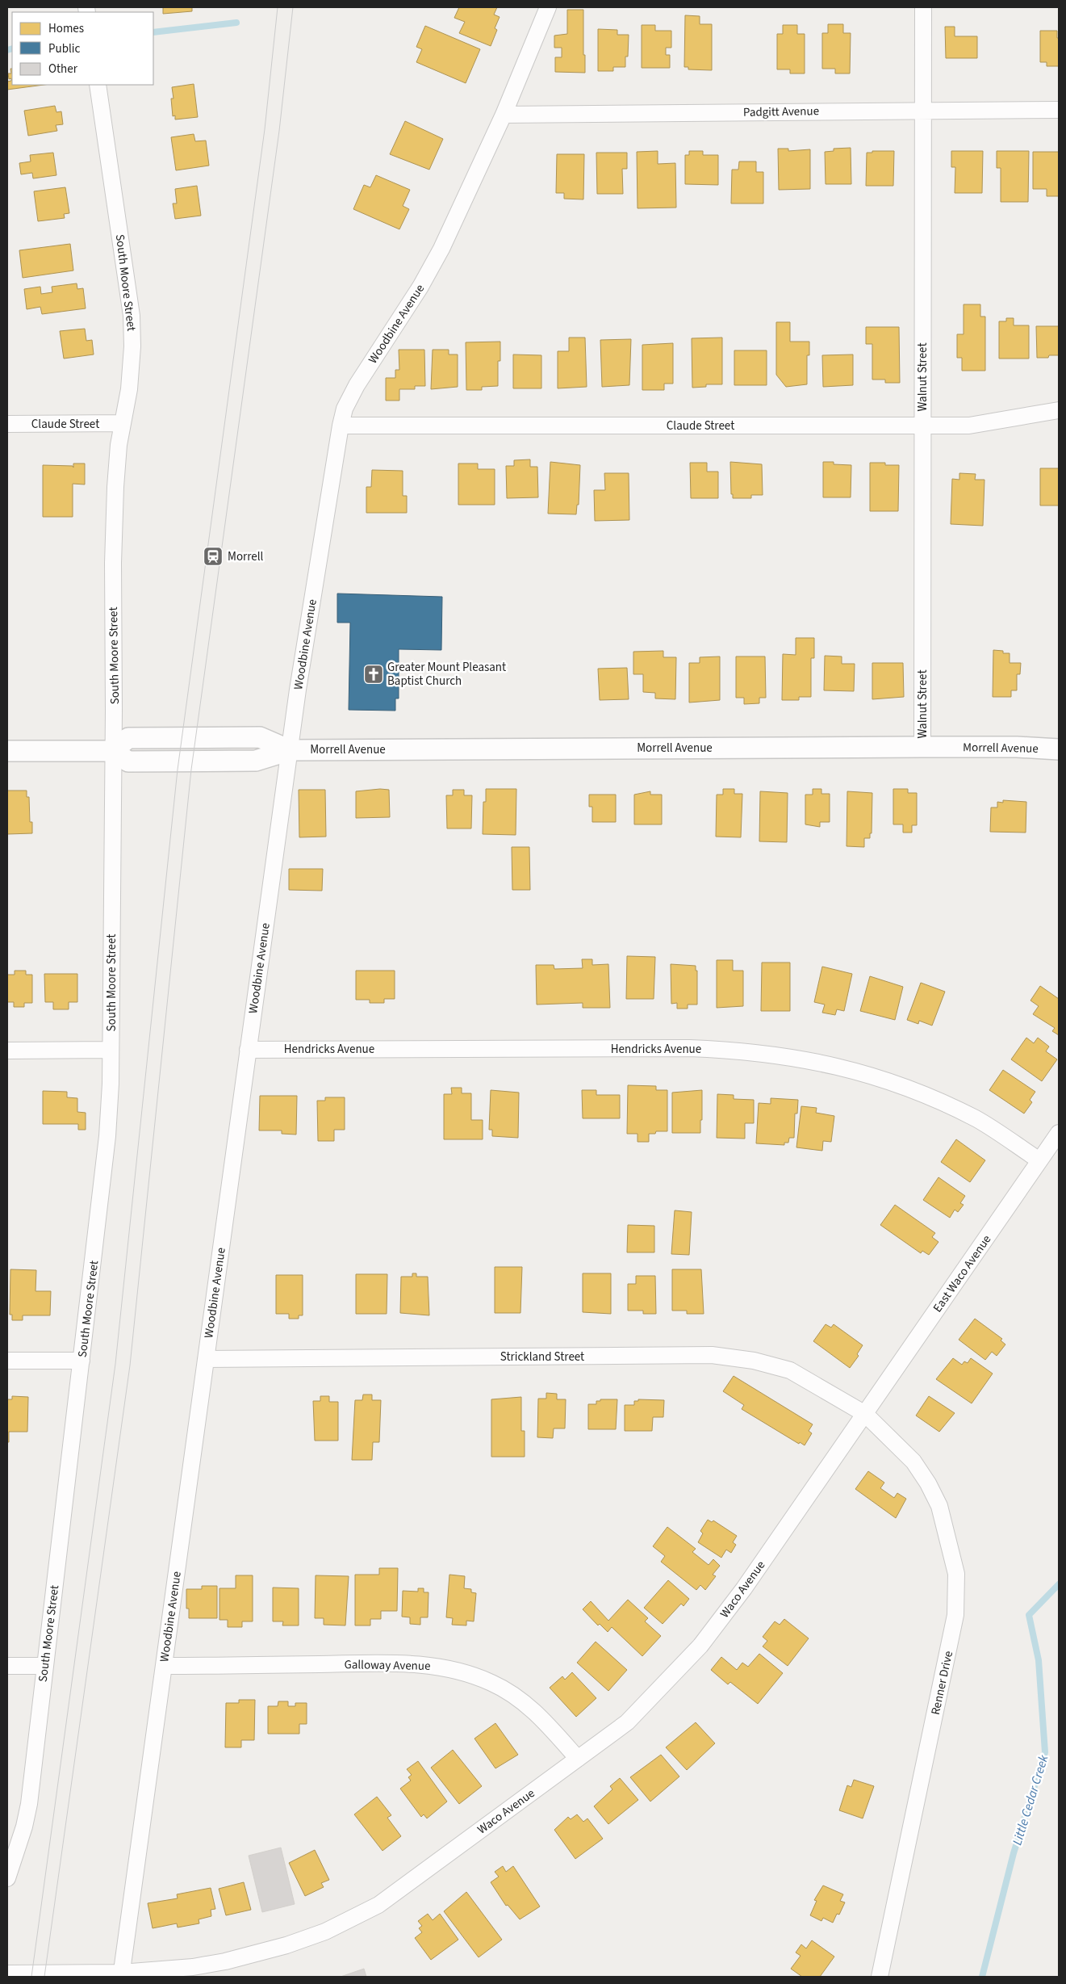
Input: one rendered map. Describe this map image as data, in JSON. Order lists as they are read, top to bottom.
{
  "streets": {
    "street": [
      "Padgitt Avenue",
      "South Moore Street",
      "Woodbine Avenue",
      "Walnut Street",
      "Claude Street",
      "Morrell Avenue",
      "Hendricks Avenue",
      "East Waco Avenue",
      "Strickland Street",
      "Waco Avenue",
      "Galloway Avenue",
      "Renner Drive"
    ]
  },
  "crossings": [
    ["Padgitt Avenue", "Woodbine Avenue"],
    ["Padgitt Avenue", "Walnut Street"],
    ["South Moore Street", "Claude Street"],
    ["South Moore Street", "Morrell Avenue"],
    ["Woodbine Avenue", "Claude Street"],
    ["Woodbine Avenue", "Morrell Avenue"],
    ["Woodbine Avenue", "Hendricks Avenue"],
    ["Woodbine Avenue", "Strickland Street"],
    ["Woodbine Avenue", "Waco Avenue"],
    ["Woodbine Avenue", "Galloway Avenue"],
    ["Walnut Street", "Claude Street"],
    ["Walnut Street", "Morrell Avenue"],
    ["Hendricks Avenue", "East Waco Avenue"],
    ["East Waco Avenue", "Strickland Street"],
    ["East Waco Avenue", "Waco Avenue"],
    ["East Waco Avenue", "Renner Drive"],
    ["Strickland Street", "Waco Avenue"],
    ["Strickland Street", "Renner Drive"],
    ["Waco Avenue", "Galloway Avenue"],
    ["Waco Avenue", "Renner Drive"]
  ],
  "water": ["Little Cedar Creek"],
  "places": {
    "station": ["Morrell"],
    "church": ["Greater Mount Pleasant Baptist Church"]
  },
  "legend": ["Homes", "Public", "Other"]
}
